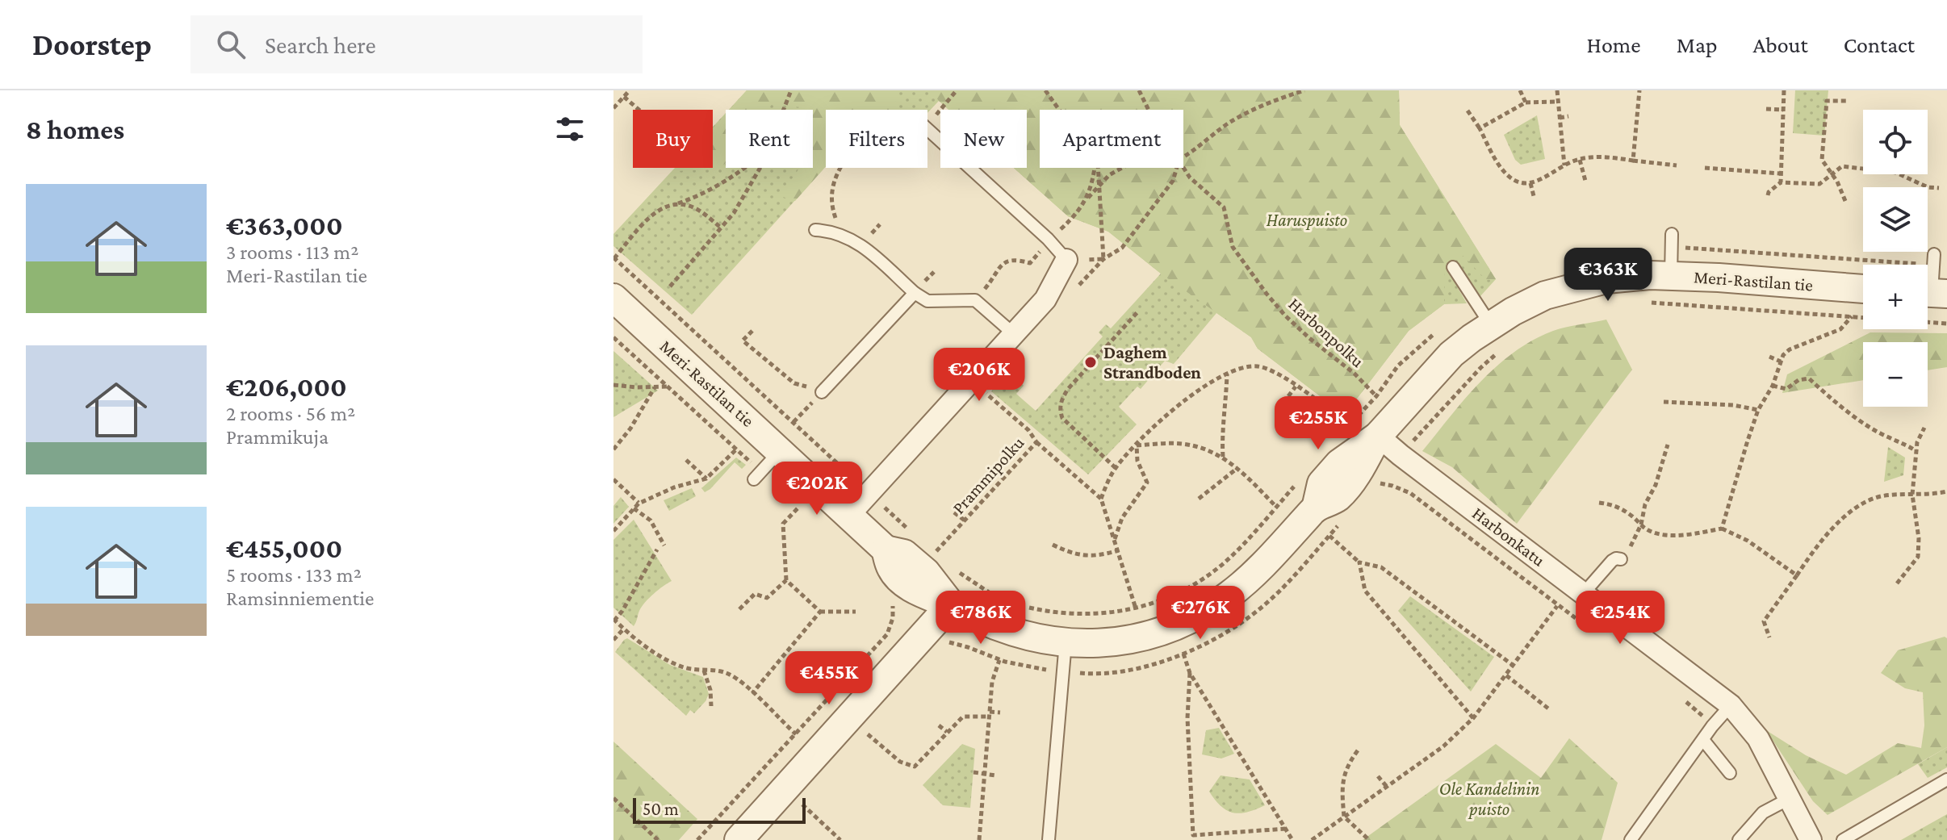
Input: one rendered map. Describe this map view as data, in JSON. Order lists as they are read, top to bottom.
{
  "streets": {
    "street": ["Meri-Rastilan tie", "Harbonkatu"],
    "path": ["Harbonpolku", "Prammipolku"]
  },
  "crossings": [
    ["Meri-Rastilan tie", "Harbonkatu"]
  ],
  "parks": ["Haruspuisto", "Ole Kandelinin puisto"],
  "places": ["Daghem Strandboden"],
  "scale_bar": "50 m",
  "page": {
    "header": "Doorstep",
    "search": "Search here",
    "nav": [
      "Home",
      "Map",
      "About",
      "Contact"
    ],
    "heading": "8 homes",
    "map_buttons": ["+", "−"],
    "chip": [
      "Buy",
      "Rent",
      "Filters",
      "New",
      "Apartment"
    ],
    "list": [
      {
        "name": "€363,000",
        "note": "3 rooms · 113 m² · Meri-Rastilan tie"
      },
      {
        "name": "€206,000",
        "note": "2 rooms · 56 m² · Prammikuja"
      },
      {
        "name": "€455,000",
        "note": "5 rooms · 133 m² · Ramsinniementie"
      }
    ],
    "price": [
      "€363K",
      "€206K",
      "€255K",
      "€202K",
      "€276K",
      "€786K",
      "€254K",
      "€455K"
    ],
    "scale": "50 m"
  }
}
